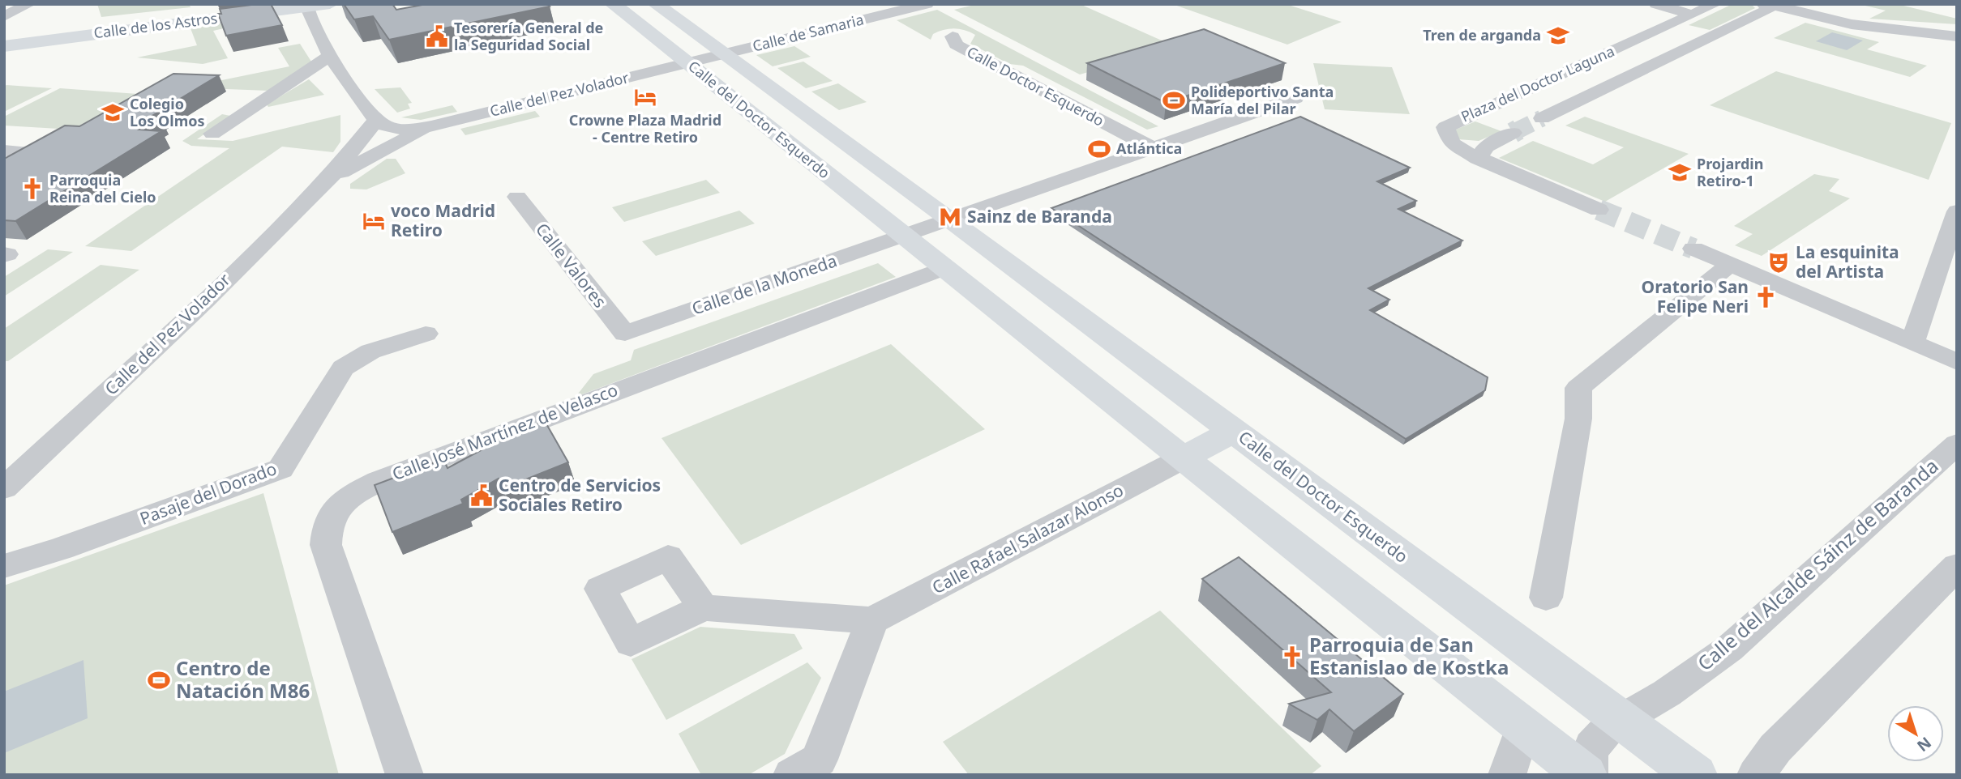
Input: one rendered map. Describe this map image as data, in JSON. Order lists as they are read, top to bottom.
{
  "streets": {
    "main road": ["Calle de los Astros", "Calle del Doctor Esquerdo"],
    "street": [
      "Calle de Samaria",
      "Plaza del Doctor Laguna",
      "Calle Doctor Esquerdo",
      "Calle del Pez Volador",
      "Calle Valores",
      "Calle de la Moneda",
      "Calle José Martínez de Velasco",
      "Pasaje del Dorado",
      "Calle Rafael Salazar Alonso",
      "Calle del Alcalde Sáinz de Baranda"
    ]
  },
  "crossings": [
    ["Calle de Samaria", "Calle del Pez Volador"],
    ["Calle de Samaria", "Calle del Doctor Esquerdo"],
    ["Calle del Pez Volador", "Calle del Doctor Esquerdo"],
    ["Calle del Doctor Esquerdo", "Calle de la Moneda"],
    ["Calle del Doctor Esquerdo", "Calle José Martínez de Velasco"],
    ["Calle del Doctor Esquerdo", "Calle Rafael Salazar Alonso"],
    ["Calle del Doctor Esquerdo", "Calle del Alcalde Sáinz de Baranda"],
    ["Calle Valores", "Calle de la Moneda"]
  ],
  "places": {
    "school or university": ["Tren de arganda", "Colegio Los Olmos", "Projardin Retiro-1"],
    "public building": ["Tesorería General de la Seguridad Social", "Centro de Servicios Sociales Retiro"],
    "hotel": ["Crowne Plaza Madrid - Centre Retiro", "voco Madrid Retiro"],
    "sports": ["Polideportivo Santa María del Pilar", "Atlántica", "Centro de Natación M86"],
    "church": ["Parroquia Reina del Cielo", "Oratorio San Felipe Neri", "Parroquia de San Estanislao de Kostka"],
    "metro station": ["Sainz de Baranda"],
    "theatre": ["La esquinita del Artista"]
  },
  "north": "bottom right"
}
